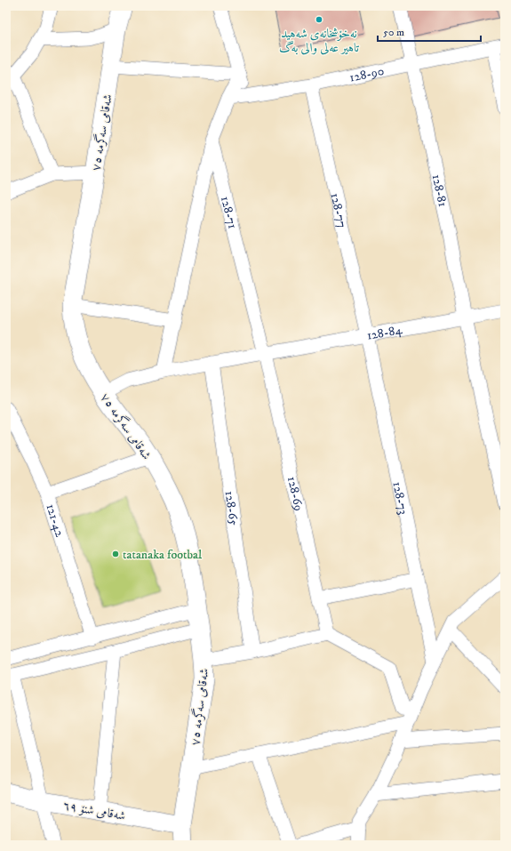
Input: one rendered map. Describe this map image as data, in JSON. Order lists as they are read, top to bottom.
{
  "streets": {
    "street": [
      "128-90",
      "شەقامی سەگرمە ٧٥",
      "128-81",
      "128-77",
      "128-71",
      "128-84",
      "128-69",
      "128-73",
      "128-65",
      "121-42",
      "شەقامی شنۆ ٦٩"
    ]
  },
  "crossings": [
    ["128-90", "128-81"],
    ["128-90", "128-77"],
    ["شەقامی سەگرمە ٧٥", "128-84"],
    ["شەقامی سەگرمە ٧٥", "شەقامی شنۆ ٦٩"],
    ["128-81", "128-84"],
    ["128-77", "128-84"],
    ["128-77", "128-73"],
    ["128-71", "128-84"],
    ["128-71", "128-69"],
    ["128-84", "128-69"],
    ["128-84", "128-73"],
    ["128-84", "128-65"]
  ],
  "places": ["نەخۆشخانەی شەهید تاهیر عەلی والی بەگ", "tatanaka footbal"],
  "scale_bar": "50 m"
}
